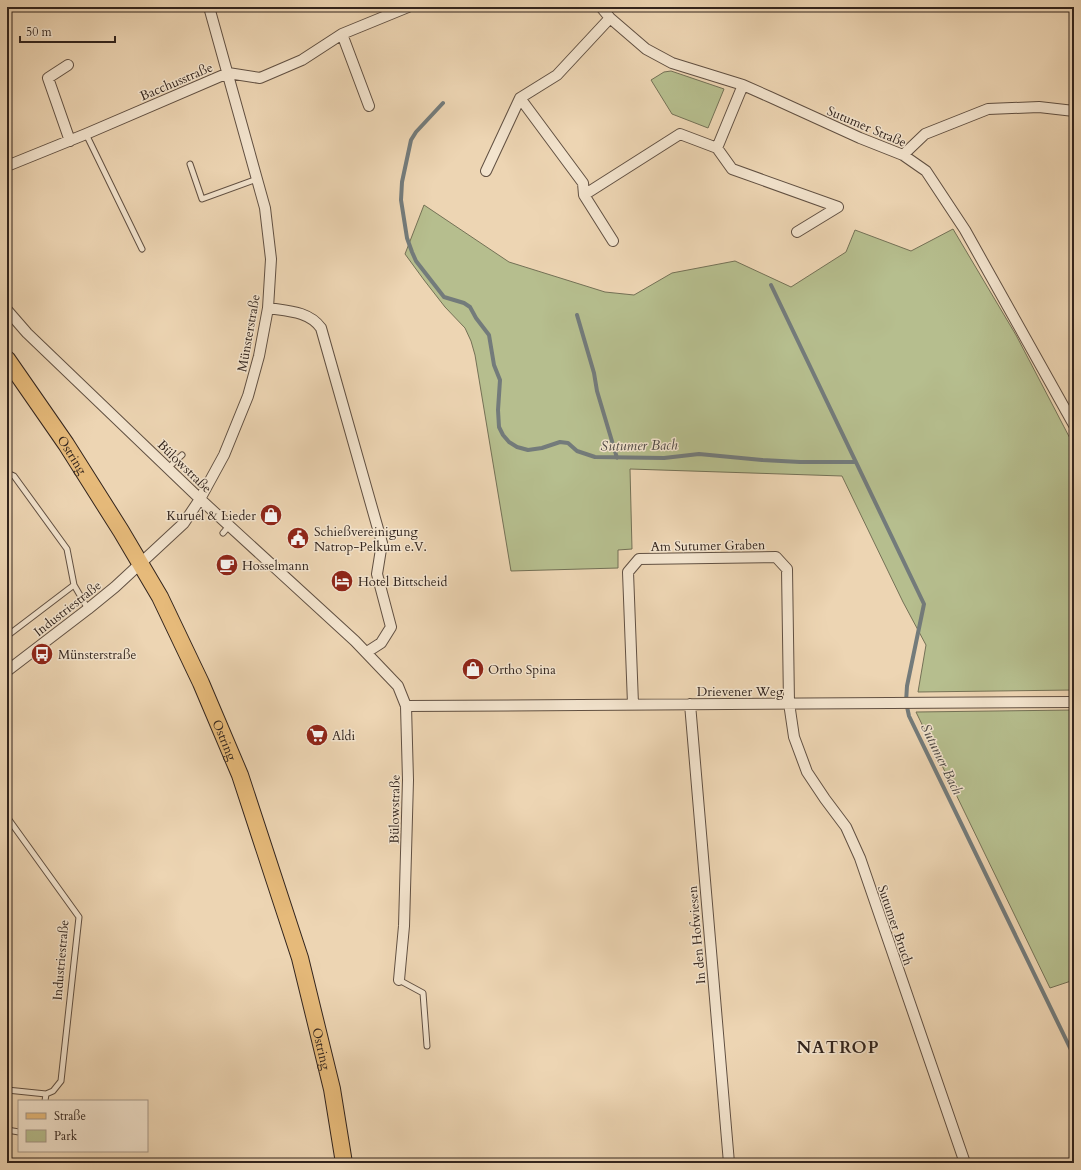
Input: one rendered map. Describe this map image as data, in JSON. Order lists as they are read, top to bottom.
{
  "streets": {
    "main road": ["Ostring"],
    "street": [
      "Bacchusstraße",
      "Sutumer Straße",
      "Münsterstraße",
      "Bülowstraße",
      "Am Sutumer Graben",
      "Industriestraße",
      "Drievener Weg",
      "Sutumer Bruch",
      "In den Hofwiesen"
    ]
  },
  "crossings": [
    ["Bacchusstraße", "Münsterstraße"],
    ["Münsterstraße", "Ostring"],
    ["Münsterstraße", "Bülowstraße"],
    ["Münsterstraße", "Industriestraße"],
    ["Ostring", "Industriestraße"],
    ["Bülowstraße", "Drievener Weg"],
    ["Am Sutumer Graben", "Drievener Weg"],
    ["Am Sutumer Graben", "Sutumer Bruch"],
    ["Drievener Weg", "Sutumer Bruch"],
    ["Drievener Weg", "In den Hofwiesen"]
  ],
  "districts": ["NATROP"],
  "water": ["Sutumer Bach"],
  "places": {
    "shop": ["Kuruel & Lieder", "Ortho Spina"],
    "public building": ["Schießvereinigung Natrop-Pelkum e.V."],
    "cafe": ["Hosselmann"],
    "hotel": ["Hotel Bittscheid"],
    "bus stop": ["Münsterstraße"],
    "supermarket": ["Aldi"]
  },
  "legend": ["Straße", "Park"],
  "scale_bar": "50 m"
}
